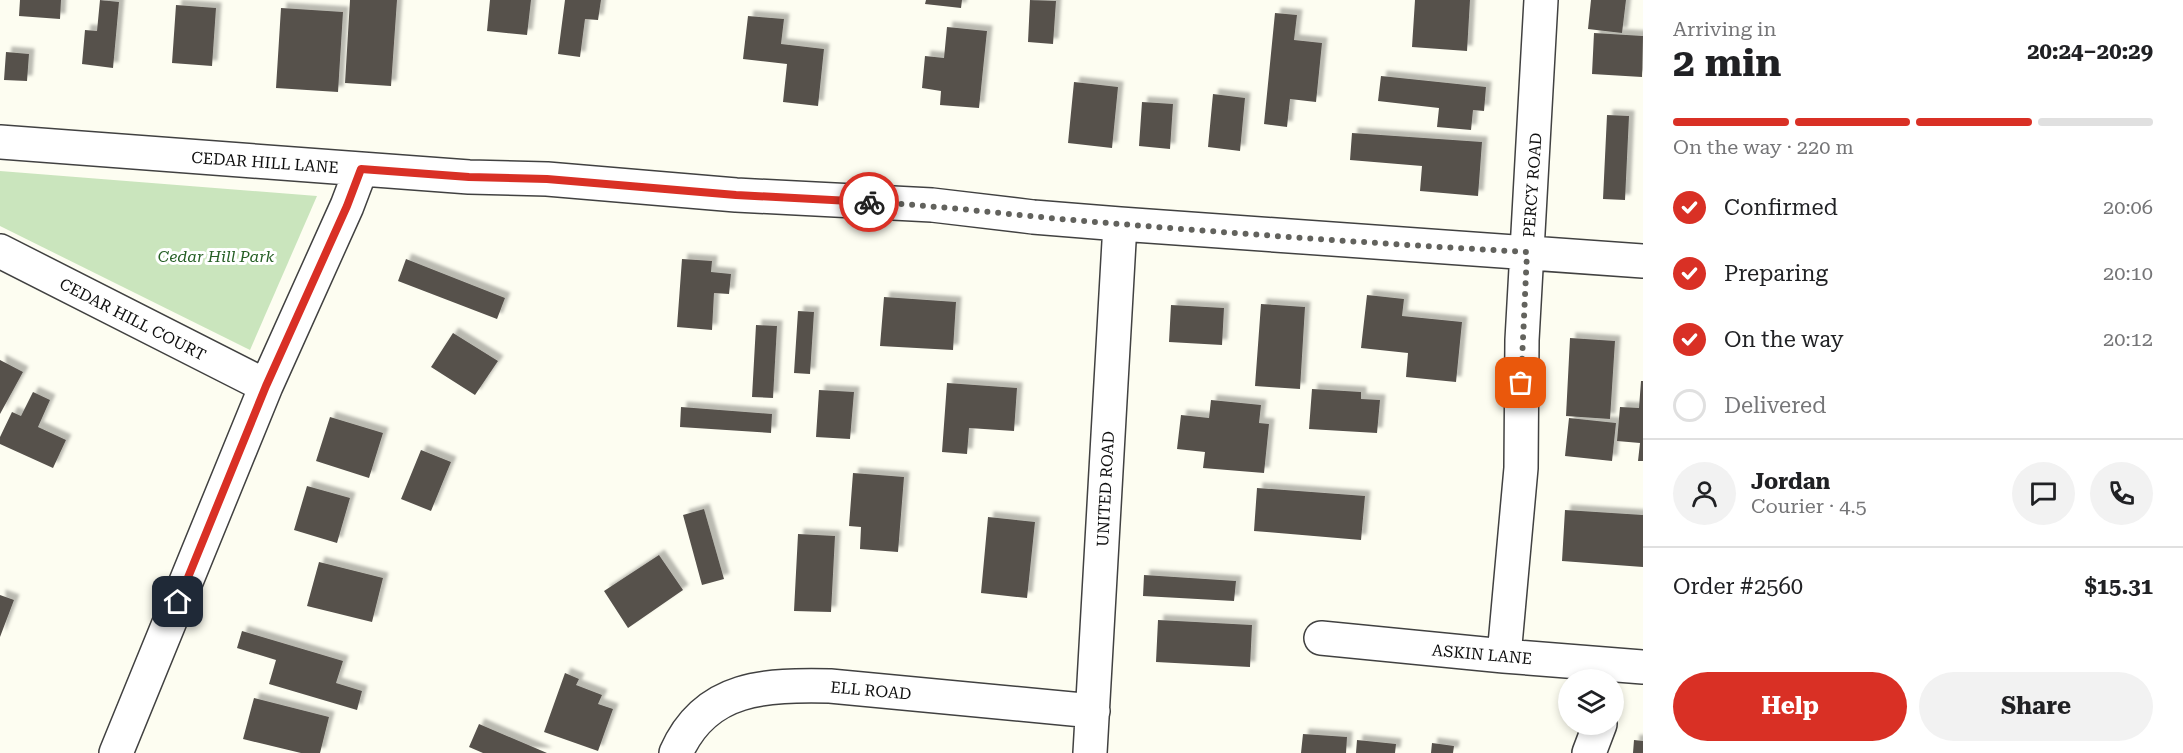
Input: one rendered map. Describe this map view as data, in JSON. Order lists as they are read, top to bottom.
{
  "streets": {
    "street": [
      "CEDAR HILL LANE",
      "PERCY ROAD",
      "CEDAR HILL COURT",
      "UNITED ROAD",
      "ASKIN LANE",
      "ELL ROAD"
    ]
  },
  "crossings": [
    ["CEDAR HILL LANE", "PERCY ROAD"],
    ["CEDAR HILL LANE", "UNITED ROAD"],
    ["PERCY ROAD", "ASKIN LANE"],
    ["UNITED ROAD", "ELL ROAD"]
  ],
  "parks": ["Cedar Hill Park"],
  "page": {
    "heading": ["2 min", "Arriving in", "20:24–20:29"],
    "panel": [
      "Jordan",
      "Courier · 4.5",
      "Order #2560",
      "$15.31"
    ],
    "bar": "On the way · 220 m",
    "list": [
      ["Confirmed", "20:06"],
      ["Preparing", "20:10"],
      ["On the way", "20:12"],
      "Delivered"
    ],
    "buttons": ["Help", "Share"]
  }
}
